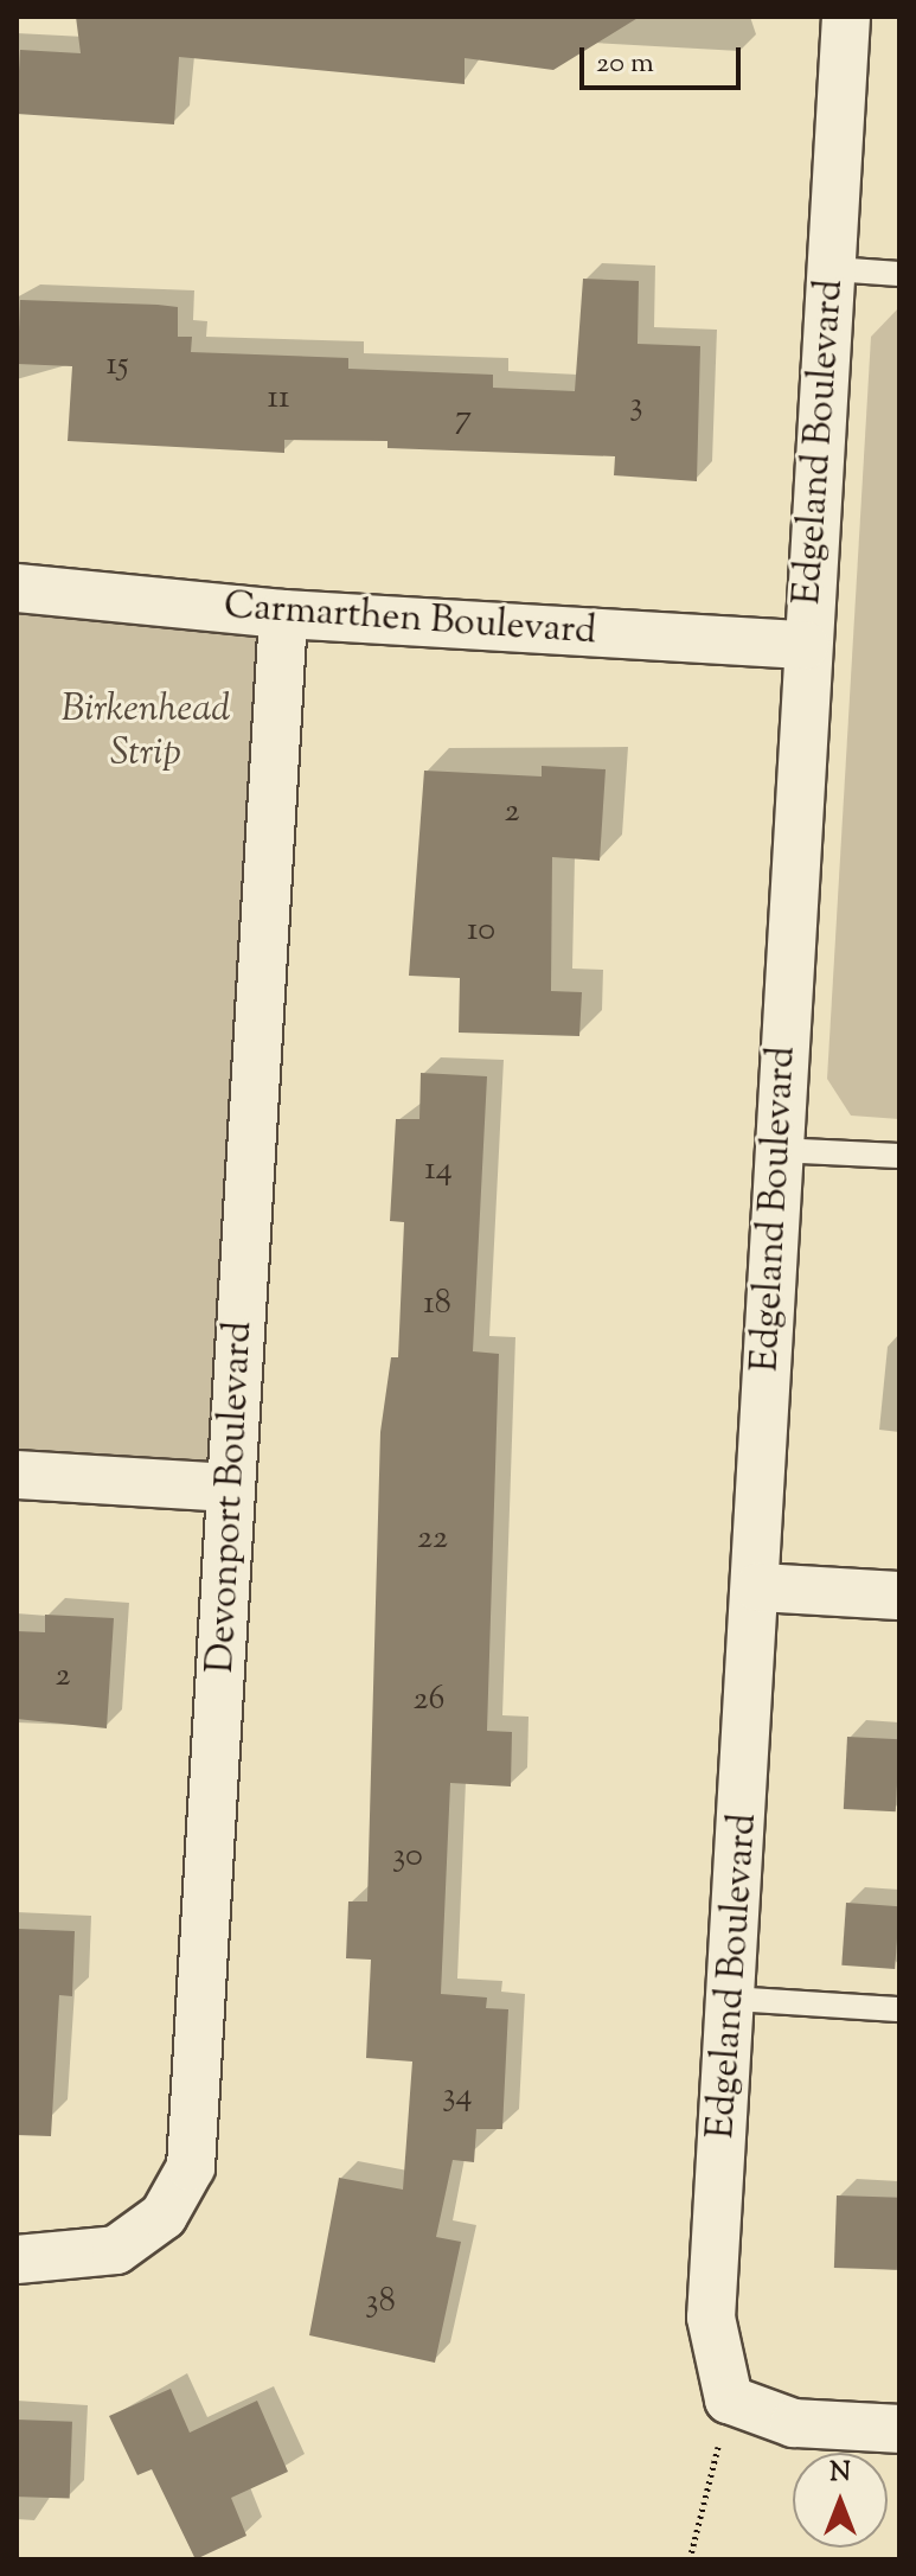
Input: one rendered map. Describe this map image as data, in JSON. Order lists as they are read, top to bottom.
{
  "streets": {
    "street": ["Edgeland Boulevard", "Carmarthen Boulevard", "Devonport Boulevard"]
  },
  "crossings": [
    ["Edgeland Boulevard", "Carmarthen Boulevard"],
    ["Carmarthen Boulevard", "Devonport Boulevard"]
  ],
  "parks": ["Birkenhead Strip"],
  "house_numbers": [
    "15",
    "11",
    "3",
    "7",
    "2",
    "10",
    "14",
    "18",
    "22",
    "2",
    "26",
    "30",
    "34",
    "38"
  ],
  "scale_bar": "20 m",
  "north": "top"
}
